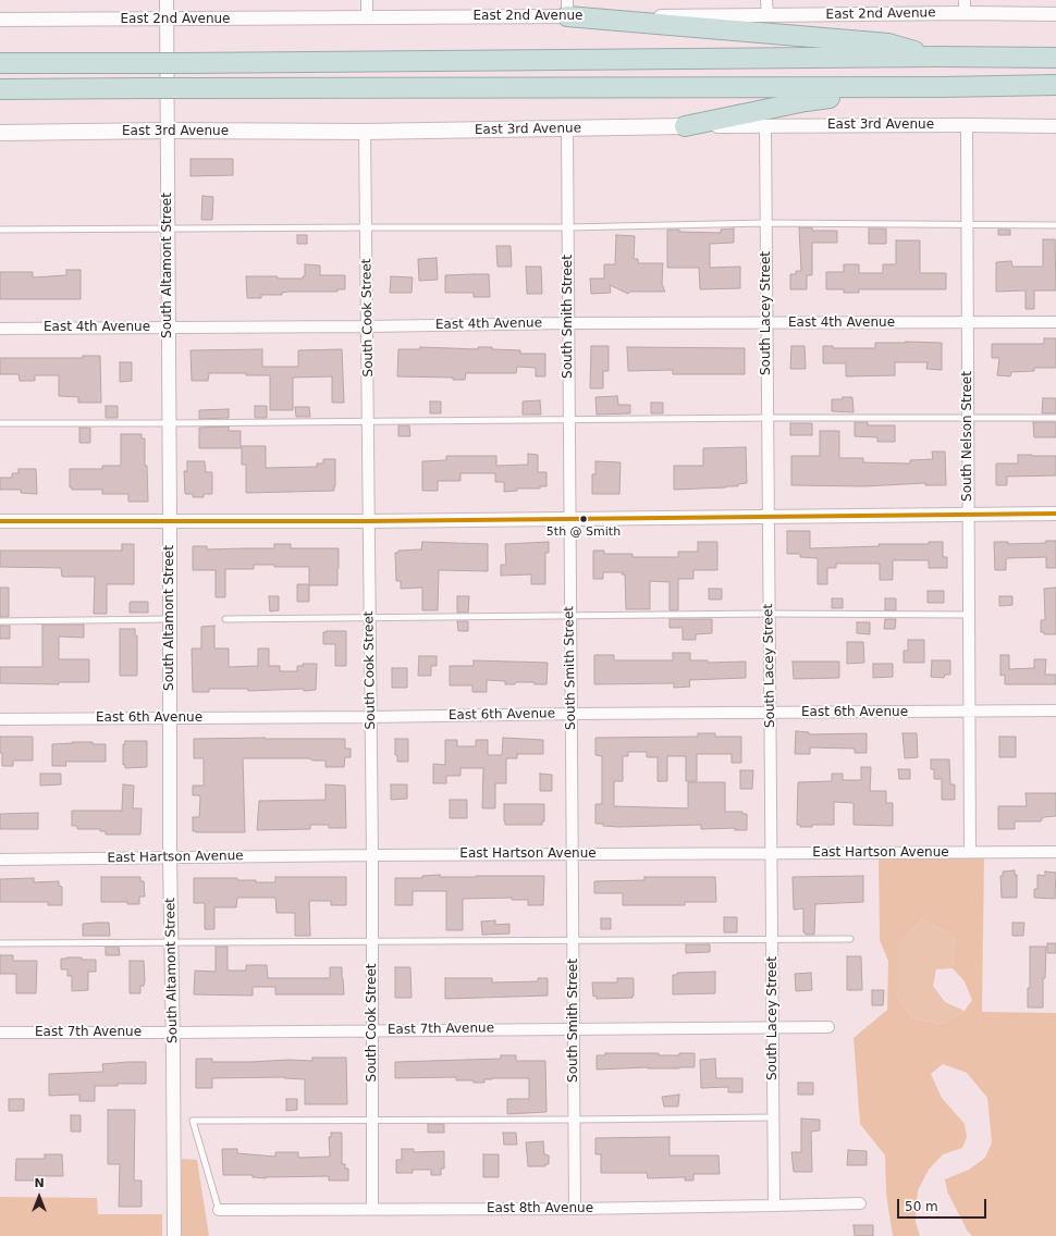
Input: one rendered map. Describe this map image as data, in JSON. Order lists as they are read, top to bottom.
{
  "streets": {
    "main road": ["East 3rd Avenue"],
    "street": [
      "East 2nd Avenue",
      "South Altamont Street",
      "South Lacey Street",
      "South Smith Street",
      "South Cook Street",
      "East 4th Avenue",
      "South Nelson Street",
      "East 6th Avenue",
      "East Hartson Avenue",
      "East 7th Avenue",
      "East 8th Avenue"
    ]
  },
  "crossings": [
    ["East 2nd Avenue", "South Altamont Street"],
    ["East 3rd Avenue", "South Altamont Street"],
    ["East 3rd Avenue", "South Lacey Street"],
    ["East 3rd Avenue", "South Smith Street"],
    ["East 3rd Avenue", "South Cook Street"],
    ["East 3rd Avenue", "South Nelson Street"],
    ["South Altamont Street", "East 4th Avenue"],
    ["South Altamont Street", "East 6th Avenue"],
    ["South Altamont Street", "East Hartson Avenue"],
    ["South Altamont Street", "East 7th Avenue"],
    ["South Lacey Street", "East 4th Avenue"],
    ["South Lacey Street", "East 6th Avenue"],
    ["South Lacey Street", "East Hartson Avenue"],
    ["South Lacey Street", "East 7th Avenue"],
    ["South Lacey Street", "East 8th Avenue"],
    ["South Smith Street", "East 4th Avenue"],
    ["South Smith Street", "East 6th Avenue"],
    ["South Smith Street", "East Hartson Avenue"],
    ["South Smith Street", "East 7th Avenue"],
    ["South Smith Street", "East 8th Avenue"],
    ["South Cook Street", "East 4th Avenue"],
    ["South Cook Street", "East 6th Avenue"],
    ["South Cook Street", "East Hartson Avenue"],
    ["South Cook Street", "East 7th Avenue"],
    ["South Cook Street", "East 8th Avenue"],
    ["East 4th Avenue", "South Nelson Street"],
    ["South Nelson Street", "East 6th Avenue"],
    ["South Nelson Street", "East Hartson Avenue"]
  ],
  "places": ["5th @ Smith"],
  "scale_bar": "50 m",
  "north": "top"
}
